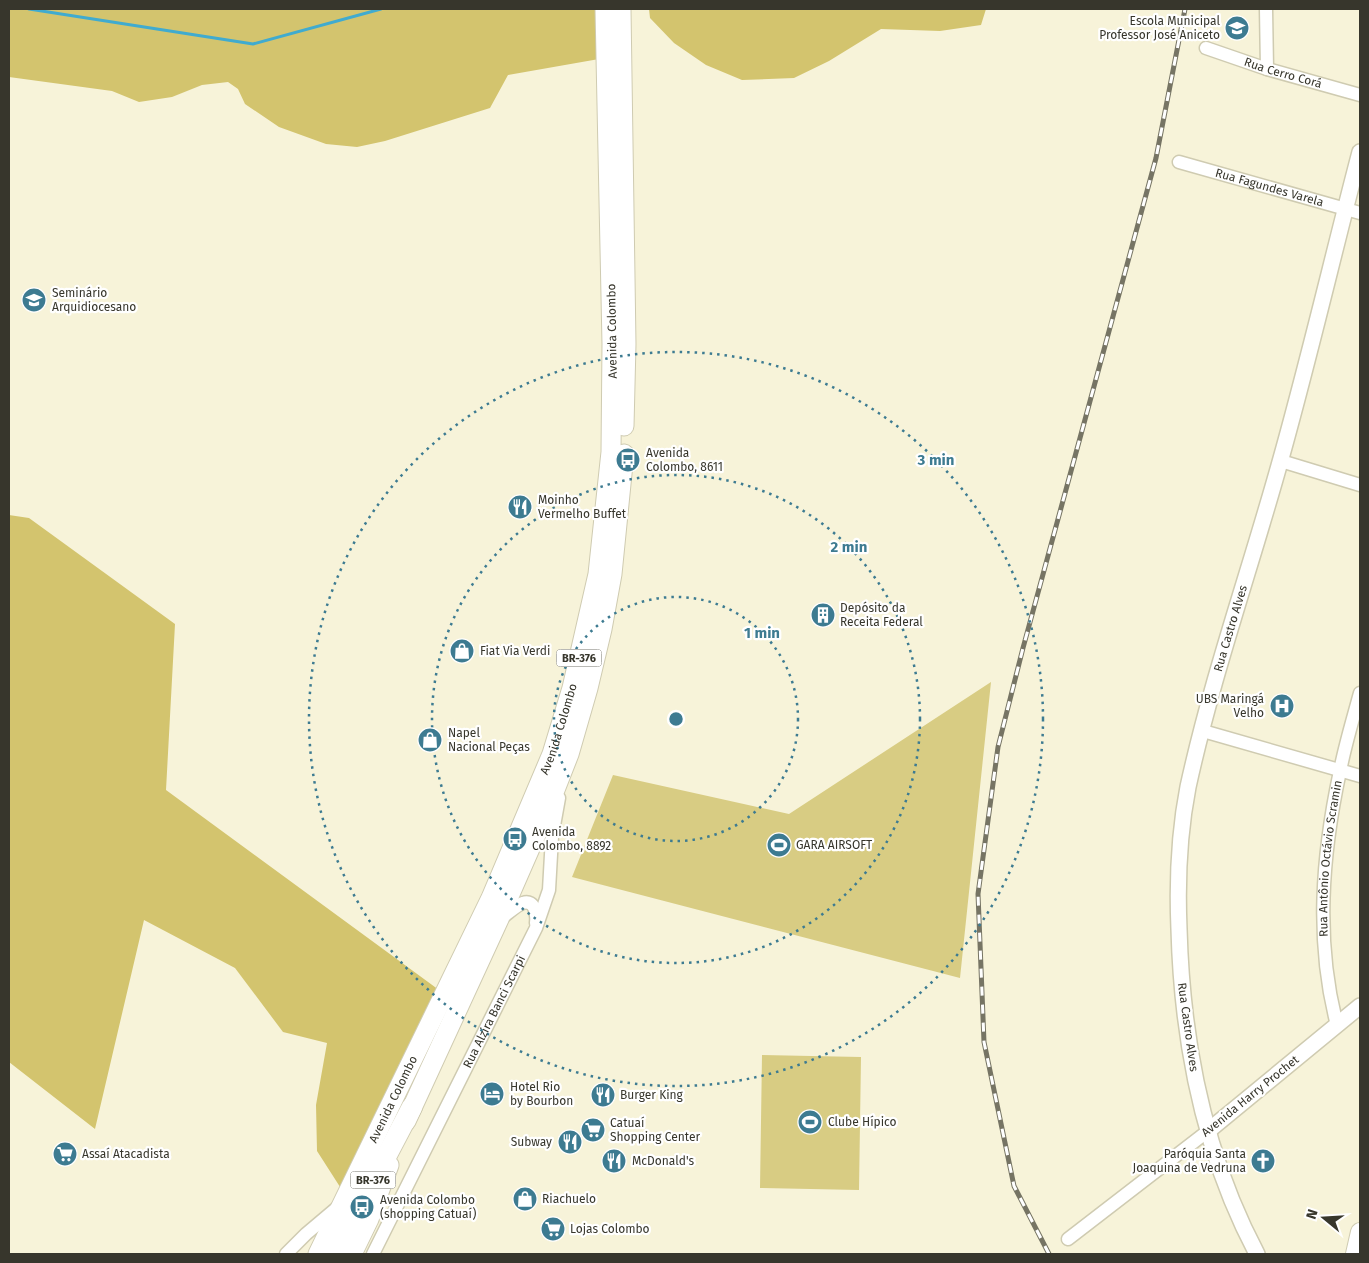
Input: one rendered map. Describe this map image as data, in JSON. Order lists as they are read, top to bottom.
{
  "streets": {
    "highway": ["Avenida Colombo", "BR-376"],
    "street": [
      "Rua Cerro Corá",
      "Rua Fagundes Varela",
      "Rua Castro Alves",
      "Rua Antônio Octávio Scramin",
      "Rua Alzira Banci Scarpi",
      "Avenida Harry Prochet"
    ]
  },
  "crossings": [
    ["Rua Fagundes Varela", "Rua Castro Alves"],
    ["Avenida Colombo", "Rua Alzira Banci Scarpi"],
    ["Rua Castro Alves", "Avenida Harry Prochet"],
    ["Rua Antônio Octávio Scramin", "Avenida Harry Prochet"]
  ],
  "places": {
    "school or university": ["Escola Municipal Professor José Aniceto", "Seminário Arquidiocesano"],
    "bus stop": ["Avenida Colombo, 8611", "Avenida Colombo, 8892", "Avenida Colombo (shopping Catuaí)"],
    "restaurant": [
      "Moinho Vermelho Buffet",
      "Burger King",
      "Subway",
      "McDonald's"
    ],
    "building": ["Depósito da Receita Federal"],
    "shop": ["Fiat Via Verdi", "Napel Nacional Peças", "Riachuelo"],
    "hospital": ["UBS Maringá Velho"],
    "sports": ["GARA AIRSOFT", "Clube Hípico"],
    "hotel": ["Hotel Rio by Bourbon"],
    "supermarket": ["Catuaí Shopping Center", "Assaí Atacadista", "Lojas Colombo"],
    "church": ["Paróquia Santa Joaquina de Vedruna"]
  },
  "north": "left",
  "rings": ["3 min", "2 min", "1 min"]
}
